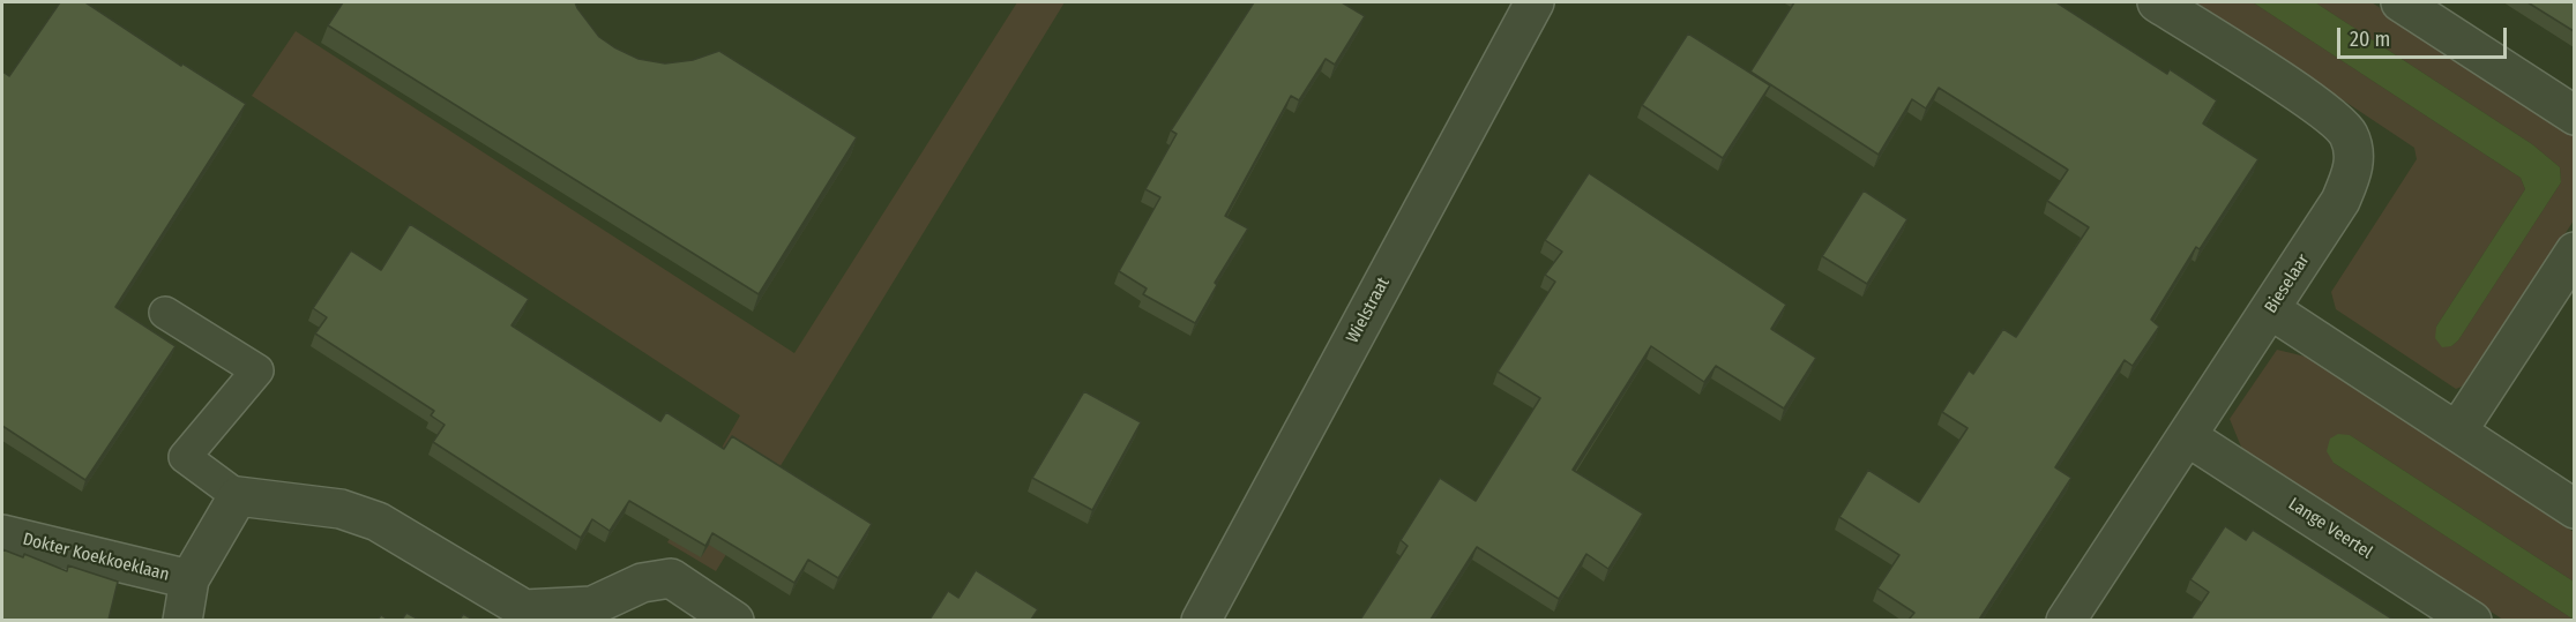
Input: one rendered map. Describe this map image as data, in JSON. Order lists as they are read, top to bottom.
{
  "streets": {
    "street": [
      "Bieselaar",
      "Wielstraat",
      "Lange Veertel",
      "Dokter Koekkoeklaan"
    ]
  },
  "crossings": [
    ["Bieselaar", "Lange Veertel"]
  ],
  "scale_bar": "20 m"
}
